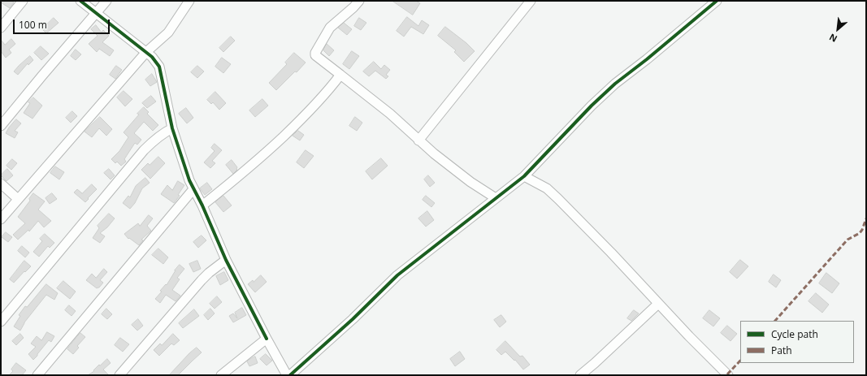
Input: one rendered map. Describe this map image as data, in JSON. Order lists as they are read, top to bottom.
{
  "legend": ["Cycle path", "Path"],
  "scale_bar": "100 m",
  "north": "bottom left"
}
